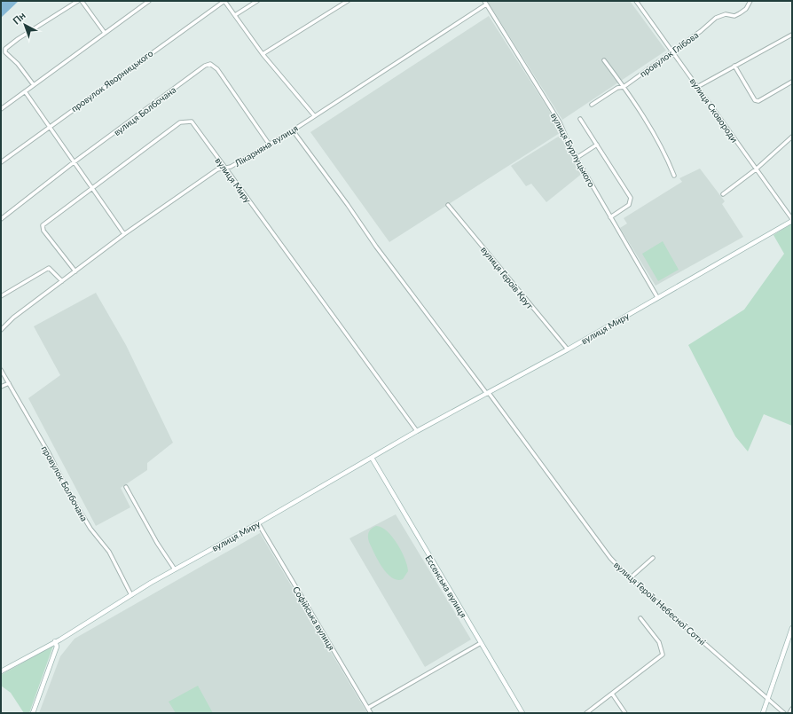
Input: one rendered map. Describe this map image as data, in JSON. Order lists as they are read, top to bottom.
{
  "streets": {
    "main road": ["вулиця Миру", "Ессенська вулиця"],
    "street": [
      "провулок Глібова",
      "провулок Яворницького",
      "вулиця Сковороди",
      "вулиця Болбочана",
      "Лікарняна вулиця",
      "вулиця Бурлуцького",
      "вулиця Героїв Крут",
      "провулок Болбочана",
      "вулиця Героїв Небесної Сотні",
      "Софійська вулиця"
    ]
  },
  "crossings": [
    ["провулок Глібова", "вулиця Сковороди"],
    ["вулиця Сковороди", "вулиця Миру"],
    ["вулиця Болбочана", "Лікарняна вулиця"],
    ["Лікарняна вулиця", "вулиця Бурлуцького"],
    ["Лікарняна вулиця", "вулиця Миру"],
    ["Лікарняна вулиця", "вулиця Героїв Небесної Сотні"],
    ["вулиця Бурлуцького", "вулиця Миру"],
    ["вулиця Миру", "вулиця Героїв Крут"],
    ["вулиця Миру", "провулок Болбочана"],
    ["вулиця Миру", "Ессенська вулиця"],
    ["вулиця Миру", "вулиця Героїв Небесної Сотні"],
    ["вулиця Миру", "Софійська вулиця"]
  ],
  "north": "top left"
}
